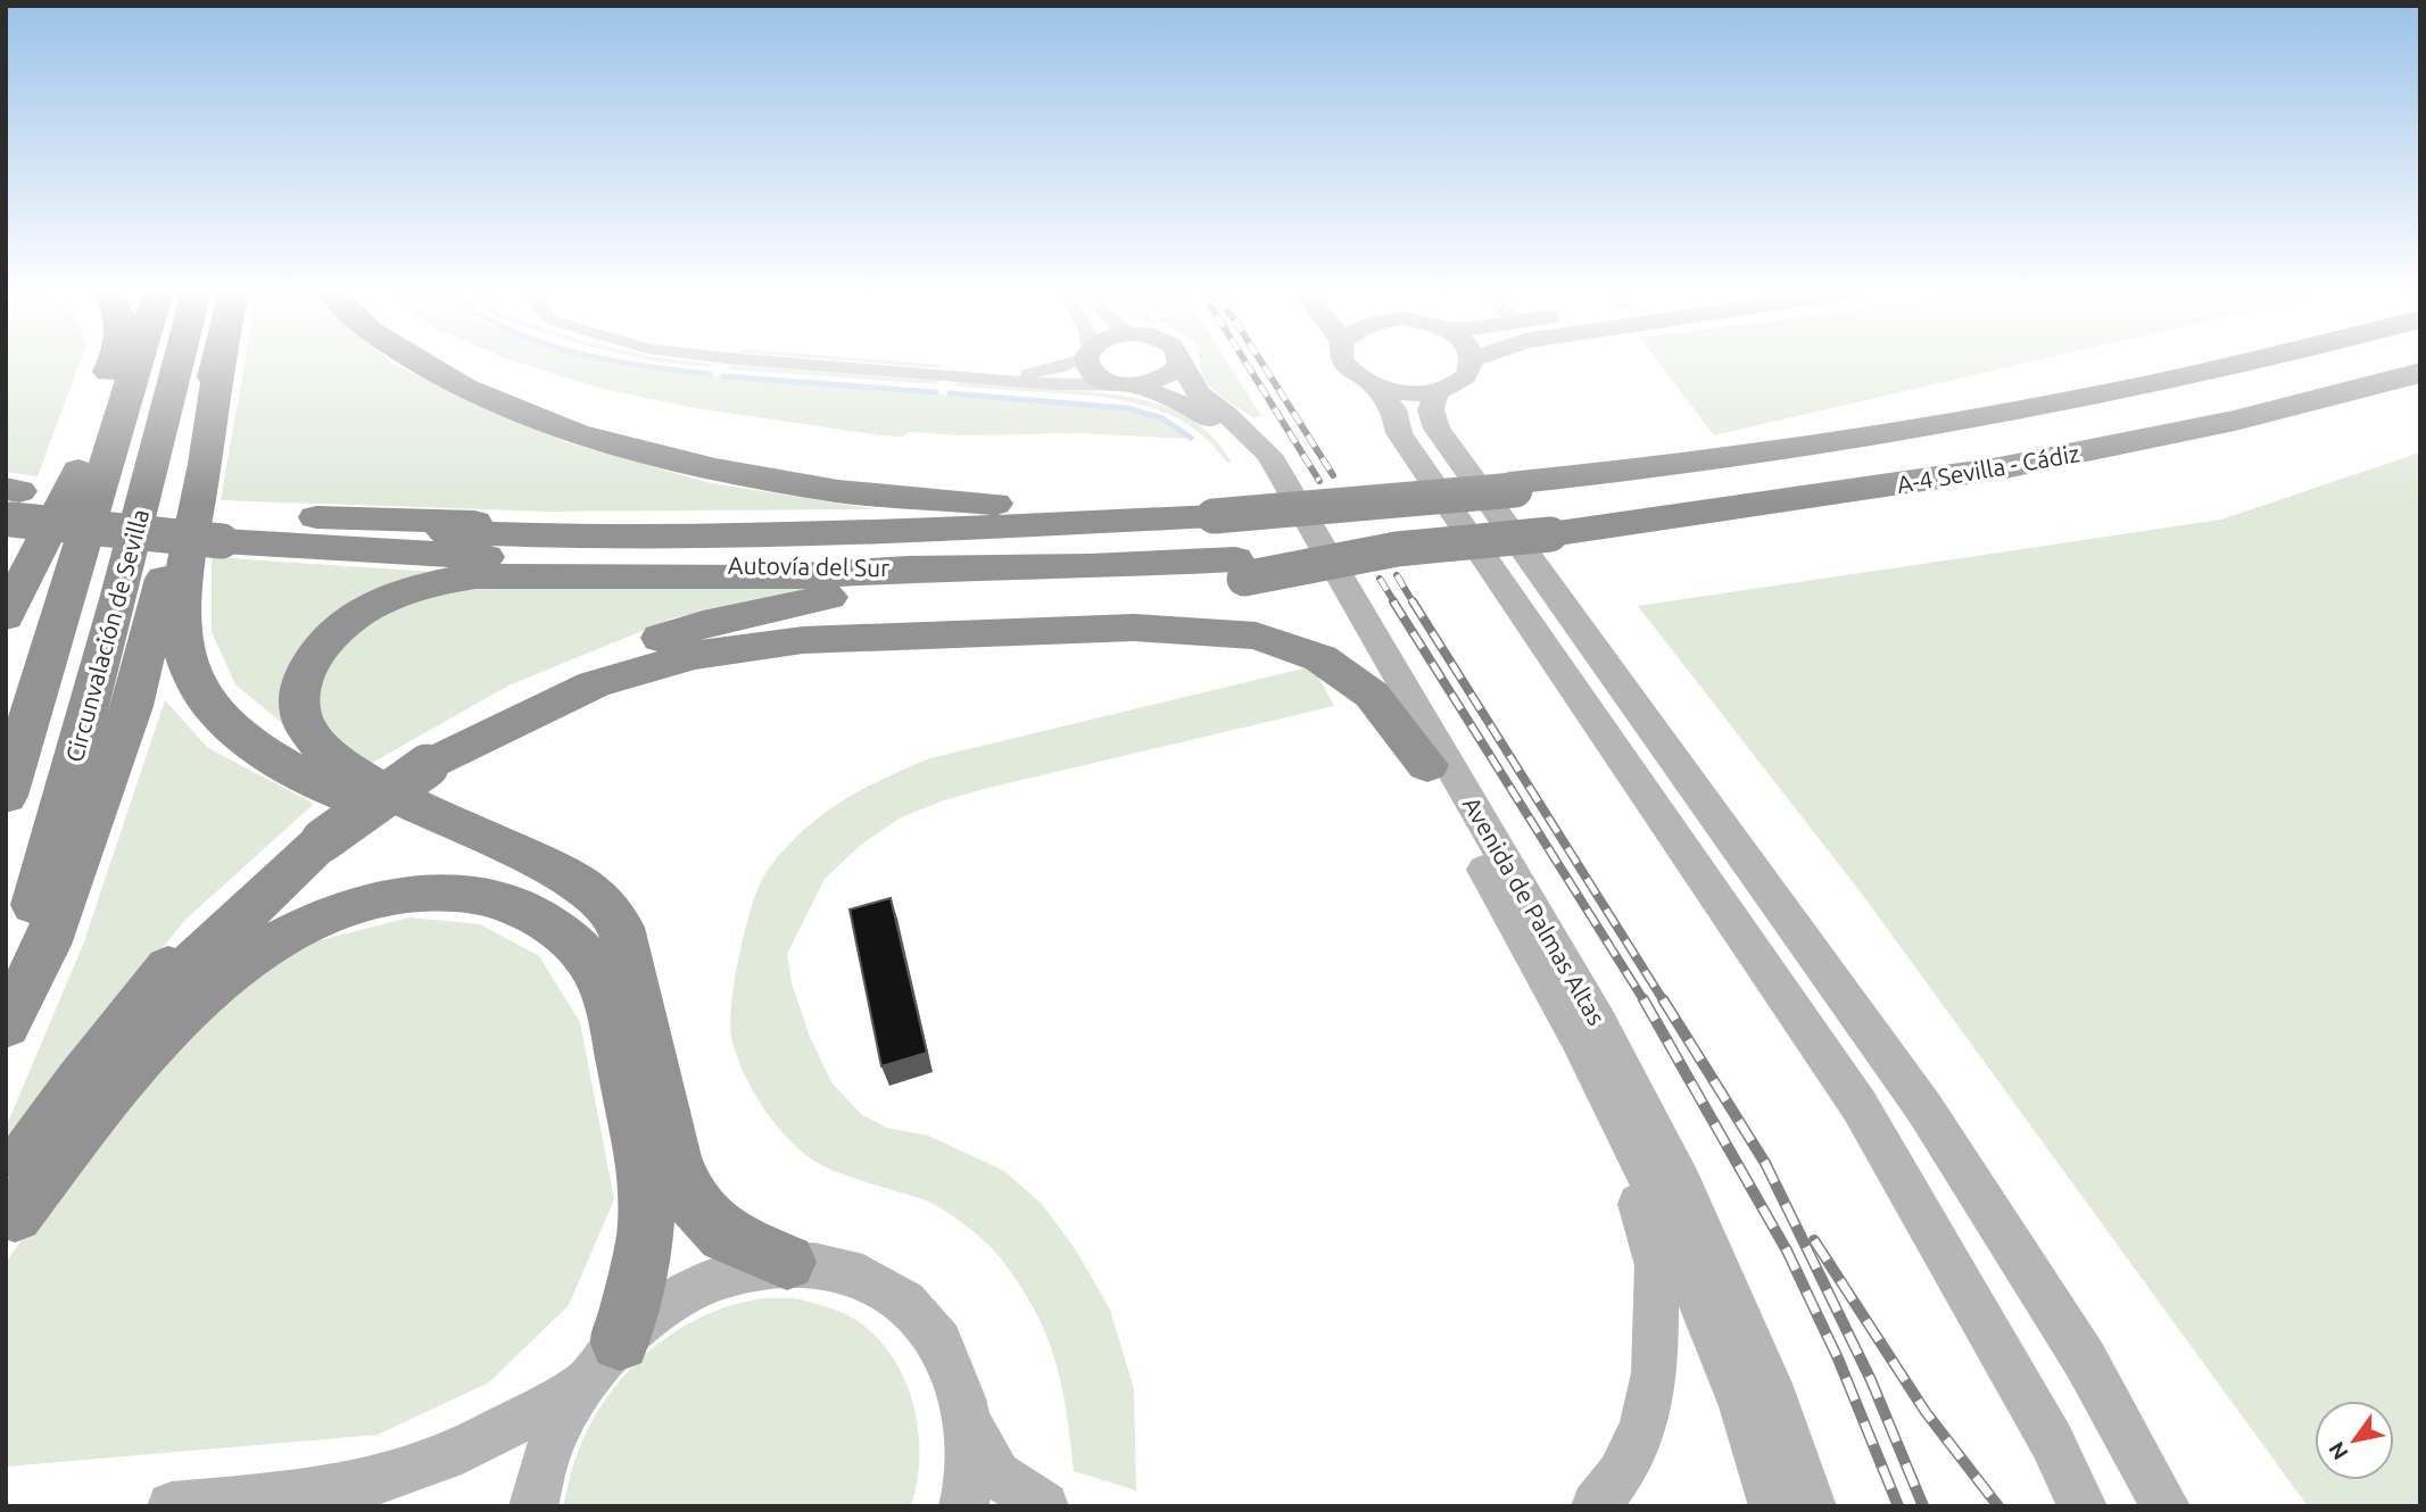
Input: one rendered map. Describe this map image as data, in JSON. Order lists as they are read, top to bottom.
{
  "streets": {
    "highway": ["A-4 Sevilla - Cádiz", "Autovía del Sur", "Circunvalación de Sevilla"],
    "street": ["Avenida de Palmas Altas"]
  },
  "crossings": [
    ["A-4 Sevilla - Cádiz", "Autovía del Sur"]
  ],
  "north": "bottom left"
}
